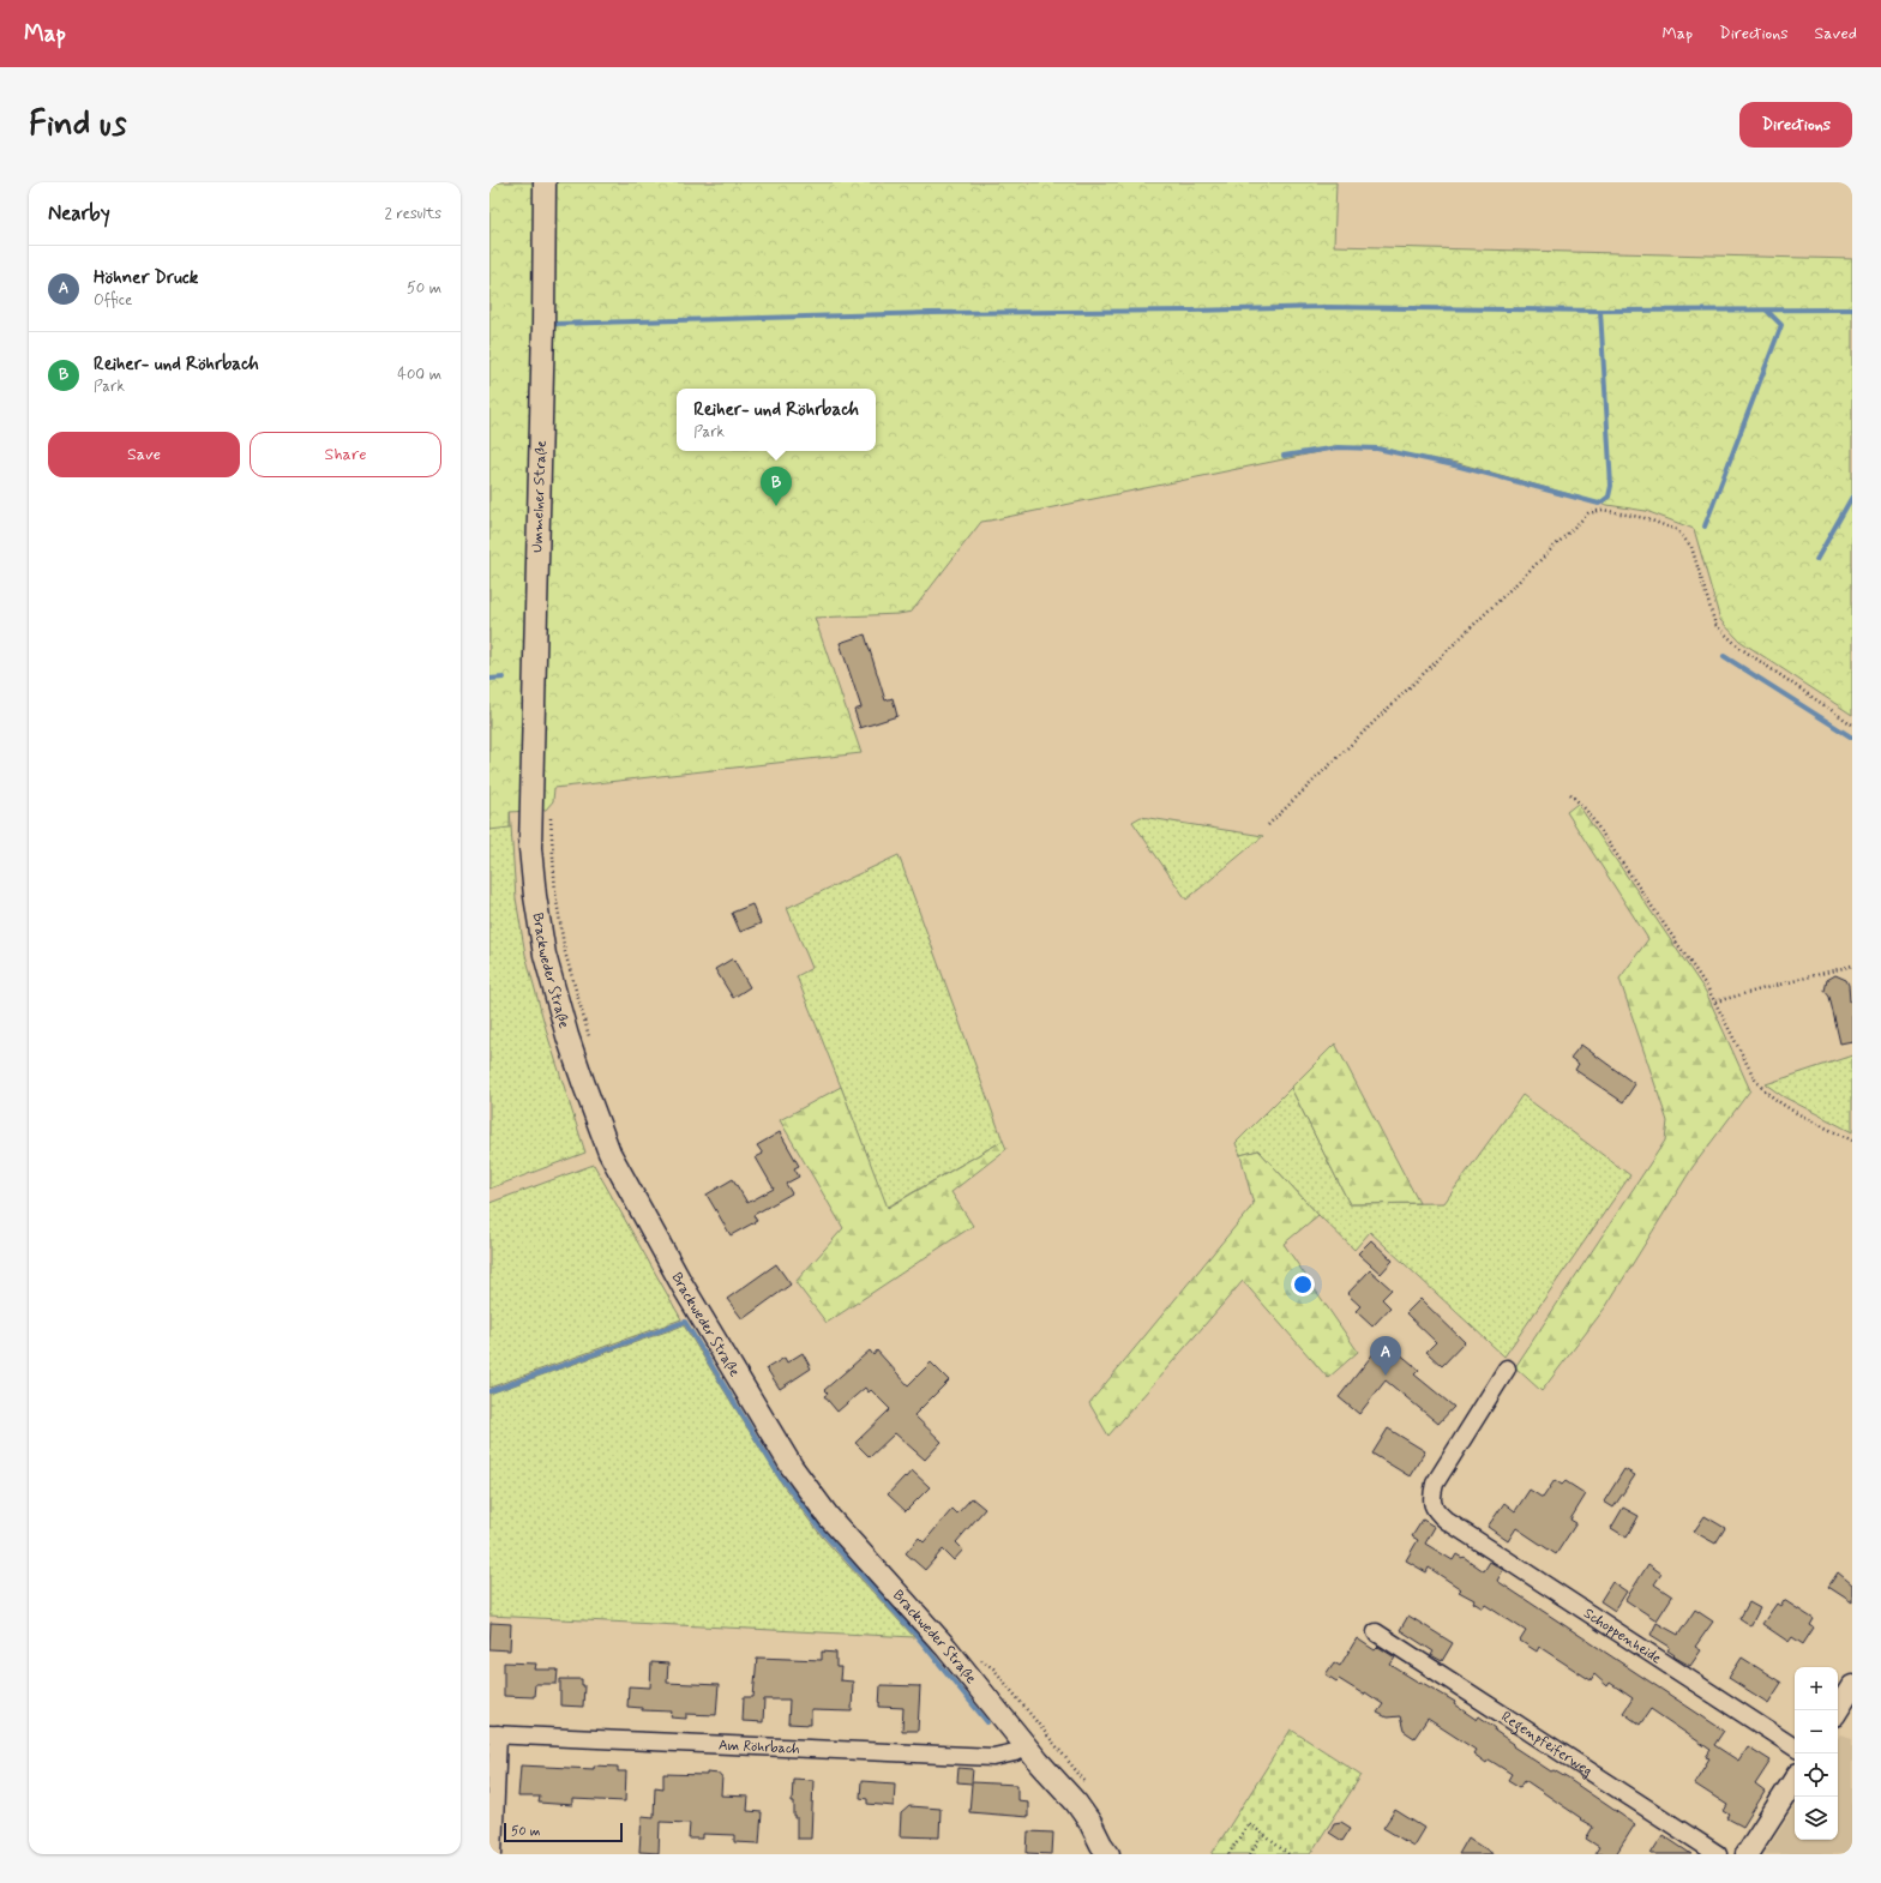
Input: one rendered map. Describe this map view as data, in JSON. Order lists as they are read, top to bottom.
{
  "streets": {
    "main road": ["Ummelner Straße", "Brackweder Straße"],
    "street": ["Schoppenheide", "Regenpfeiferweg", "Am Röhrbach"]
  },
  "crossings": [
    ["Ummelner Straße", "Brackweder Straße"],
    ["Brackweder Straße", "Am Röhrbach"]
  ],
  "scale_bar": "50 m",
  "page": {
    "header": "Map",
    "nav": ["Map", "Directions", "Saved"],
    "buttons": [
      "Directions",
      ["Save", "Share"]
    ],
    "title": "Find us",
    "heading": ["Nearby", "2 results"],
    "list": [
      {
        "mark": "A",
        "name": "Höhner Druck",
        "note": "Office",
        "value": "50 m"
      },
      {
        "mark": "B",
        "name": "Reiher- und Röhrbach",
        "note": "Park",
        "value": "400 m"
      }
    ],
    "popup": ["Reiher- und Röhrbach", "Park"],
    "pins": ["B", "A"],
    "map_buttons": ["+", "−"],
    "scale": "50 m"
  }
}
